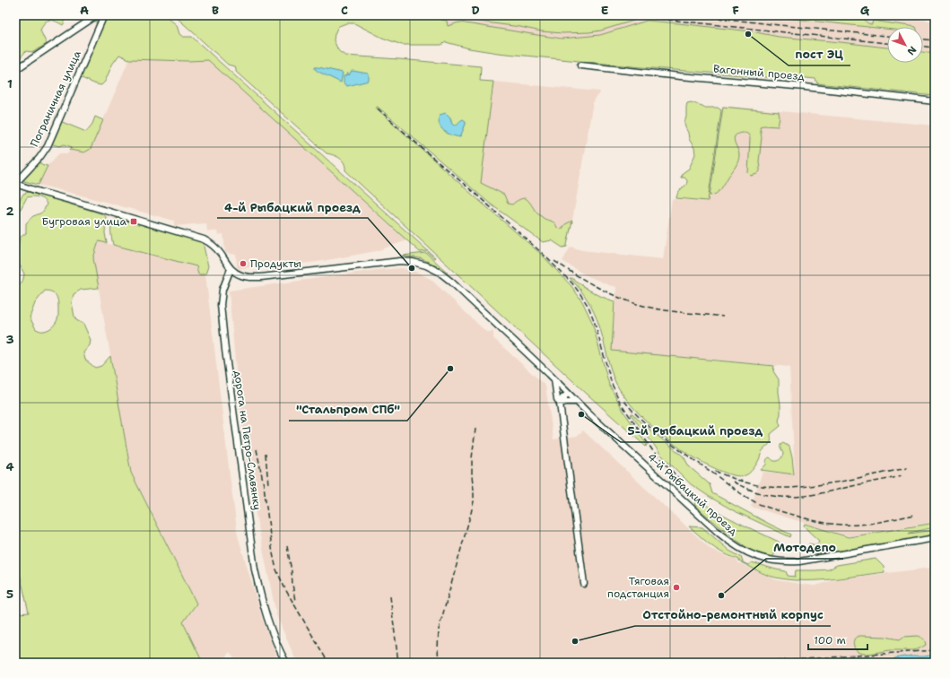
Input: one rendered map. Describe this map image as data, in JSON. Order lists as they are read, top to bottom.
{
  "streets": {
    "street": [
      "Вагонный проезд",
      "Пограничная улица",
      "дорога на Петро-Славянку",
      "4-й Рыбацкий проезд"
    ]
  },
  "crossings": [
    ["дорога на Петро-Славянку", "4-й Рыбацкий проезд"]
  ],
  "places": {
    "other": [
      "пост ЭЦ",
      "Продукты",
      "4-й Рыбацкий проезд",
      "\"Стальпром СПб\"",
      "5-й Рыбацкий проезд",
      "Тяговая подстанция",
      "Мотодепо",
      "Отстойно-ремонтный корпус"
    ],
    "transit": ["Бугровая улица"]
  },
  "scale_bar": "100 m",
  "north": "bottom right",
  "grid": {
    "columns": [
      "A",
      "B",
      "C",
      "D",
      "E",
      "F",
      "G"
    ],
    "rows": [
      "1",
      "2",
      "3",
      "4",
      "5"
    ]
  }
}
